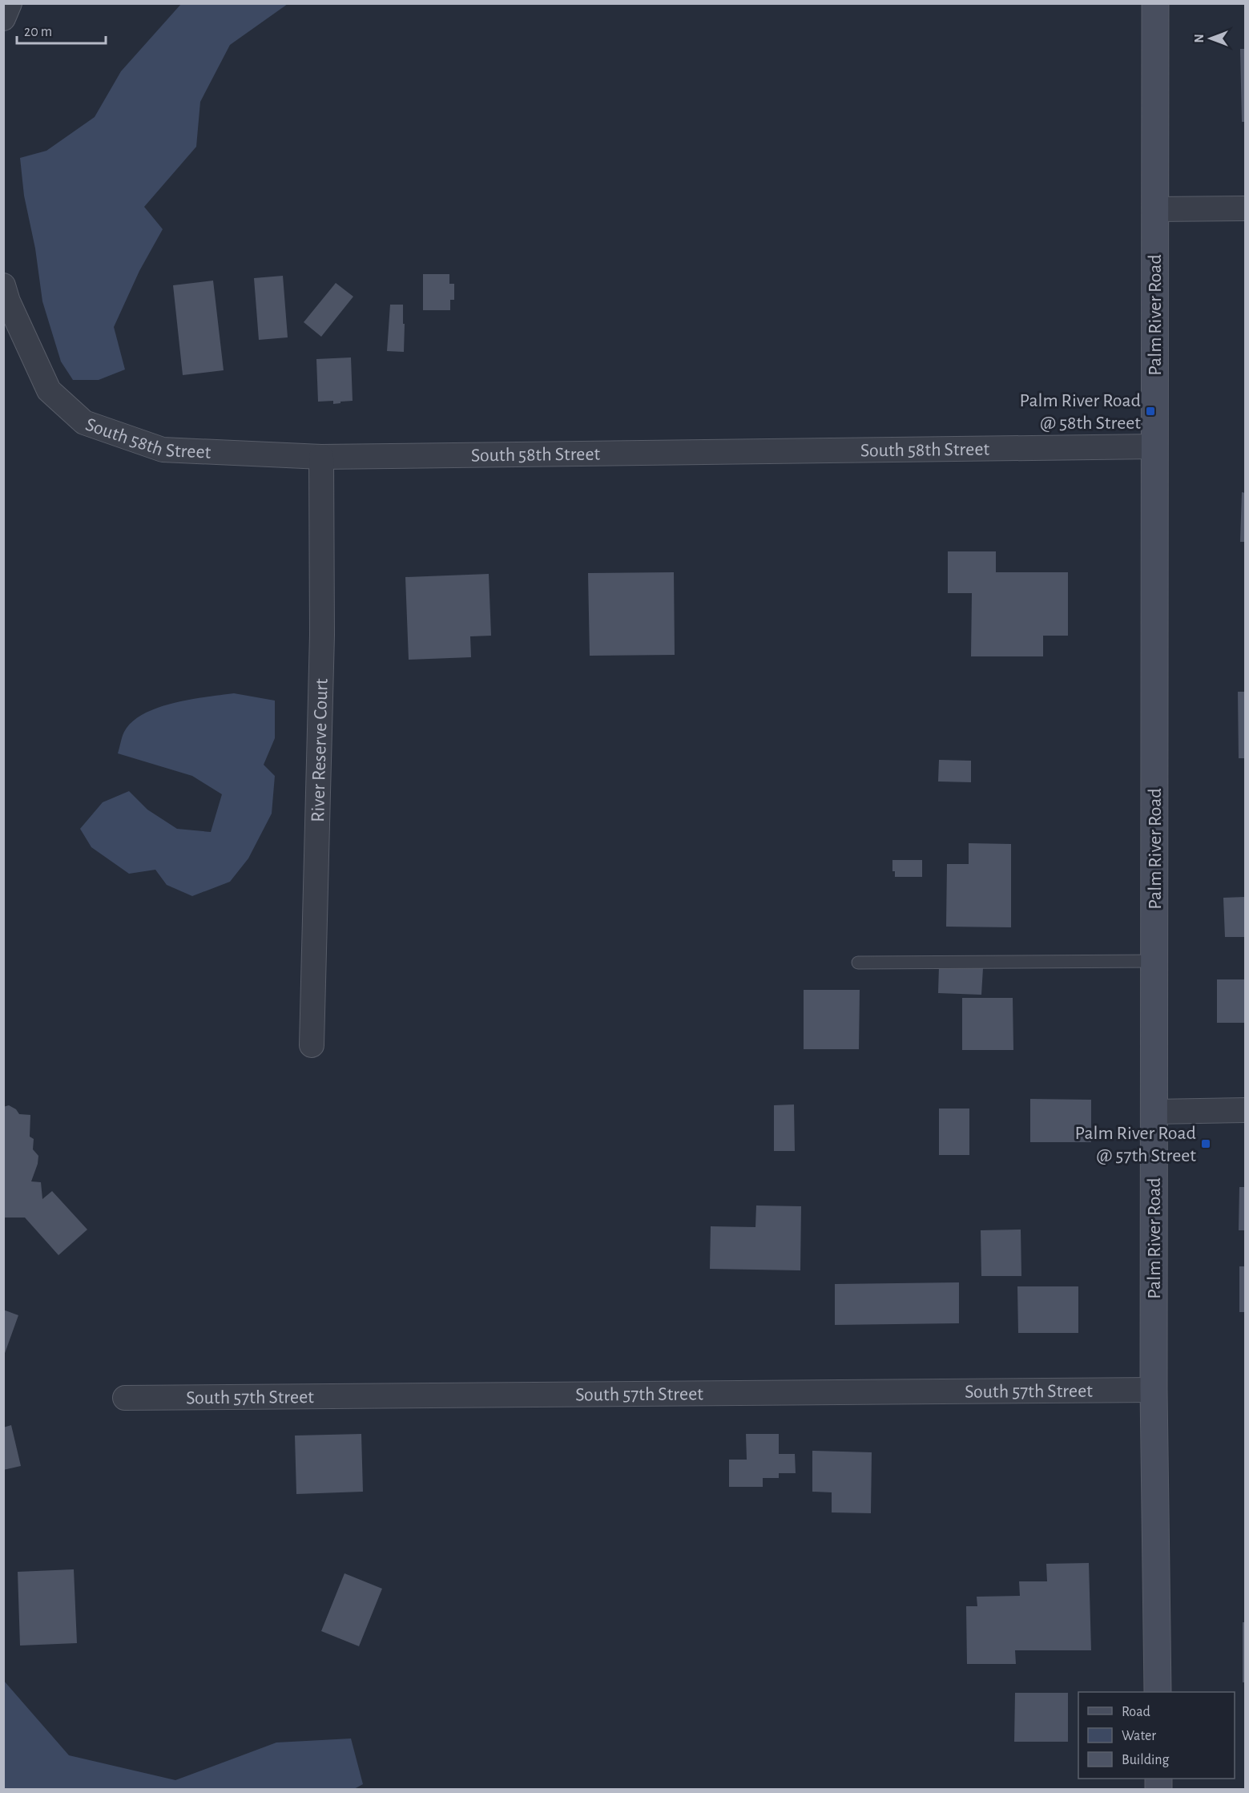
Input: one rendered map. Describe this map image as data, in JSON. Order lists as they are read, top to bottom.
{
  "streets": {
    "street": [
      "Palm River Road",
      "South 58th Street",
      "River Reserve Court",
      "South 57th Street"
    ]
  },
  "crossings": [
    ["Palm River Road", "South 58th Street"],
    ["Palm River Road", "South 57th Street"],
    ["South 58th Street", "River Reserve Court"]
  ],
  "places": {
    "transit": ["Palm River Road @ 58th Street", "Palm River Road @ 57th Street"]
  },
  "legend": ["Road", "Water", "Building"],
  "scale_bar": "20 m",
  "north": "left"
}
